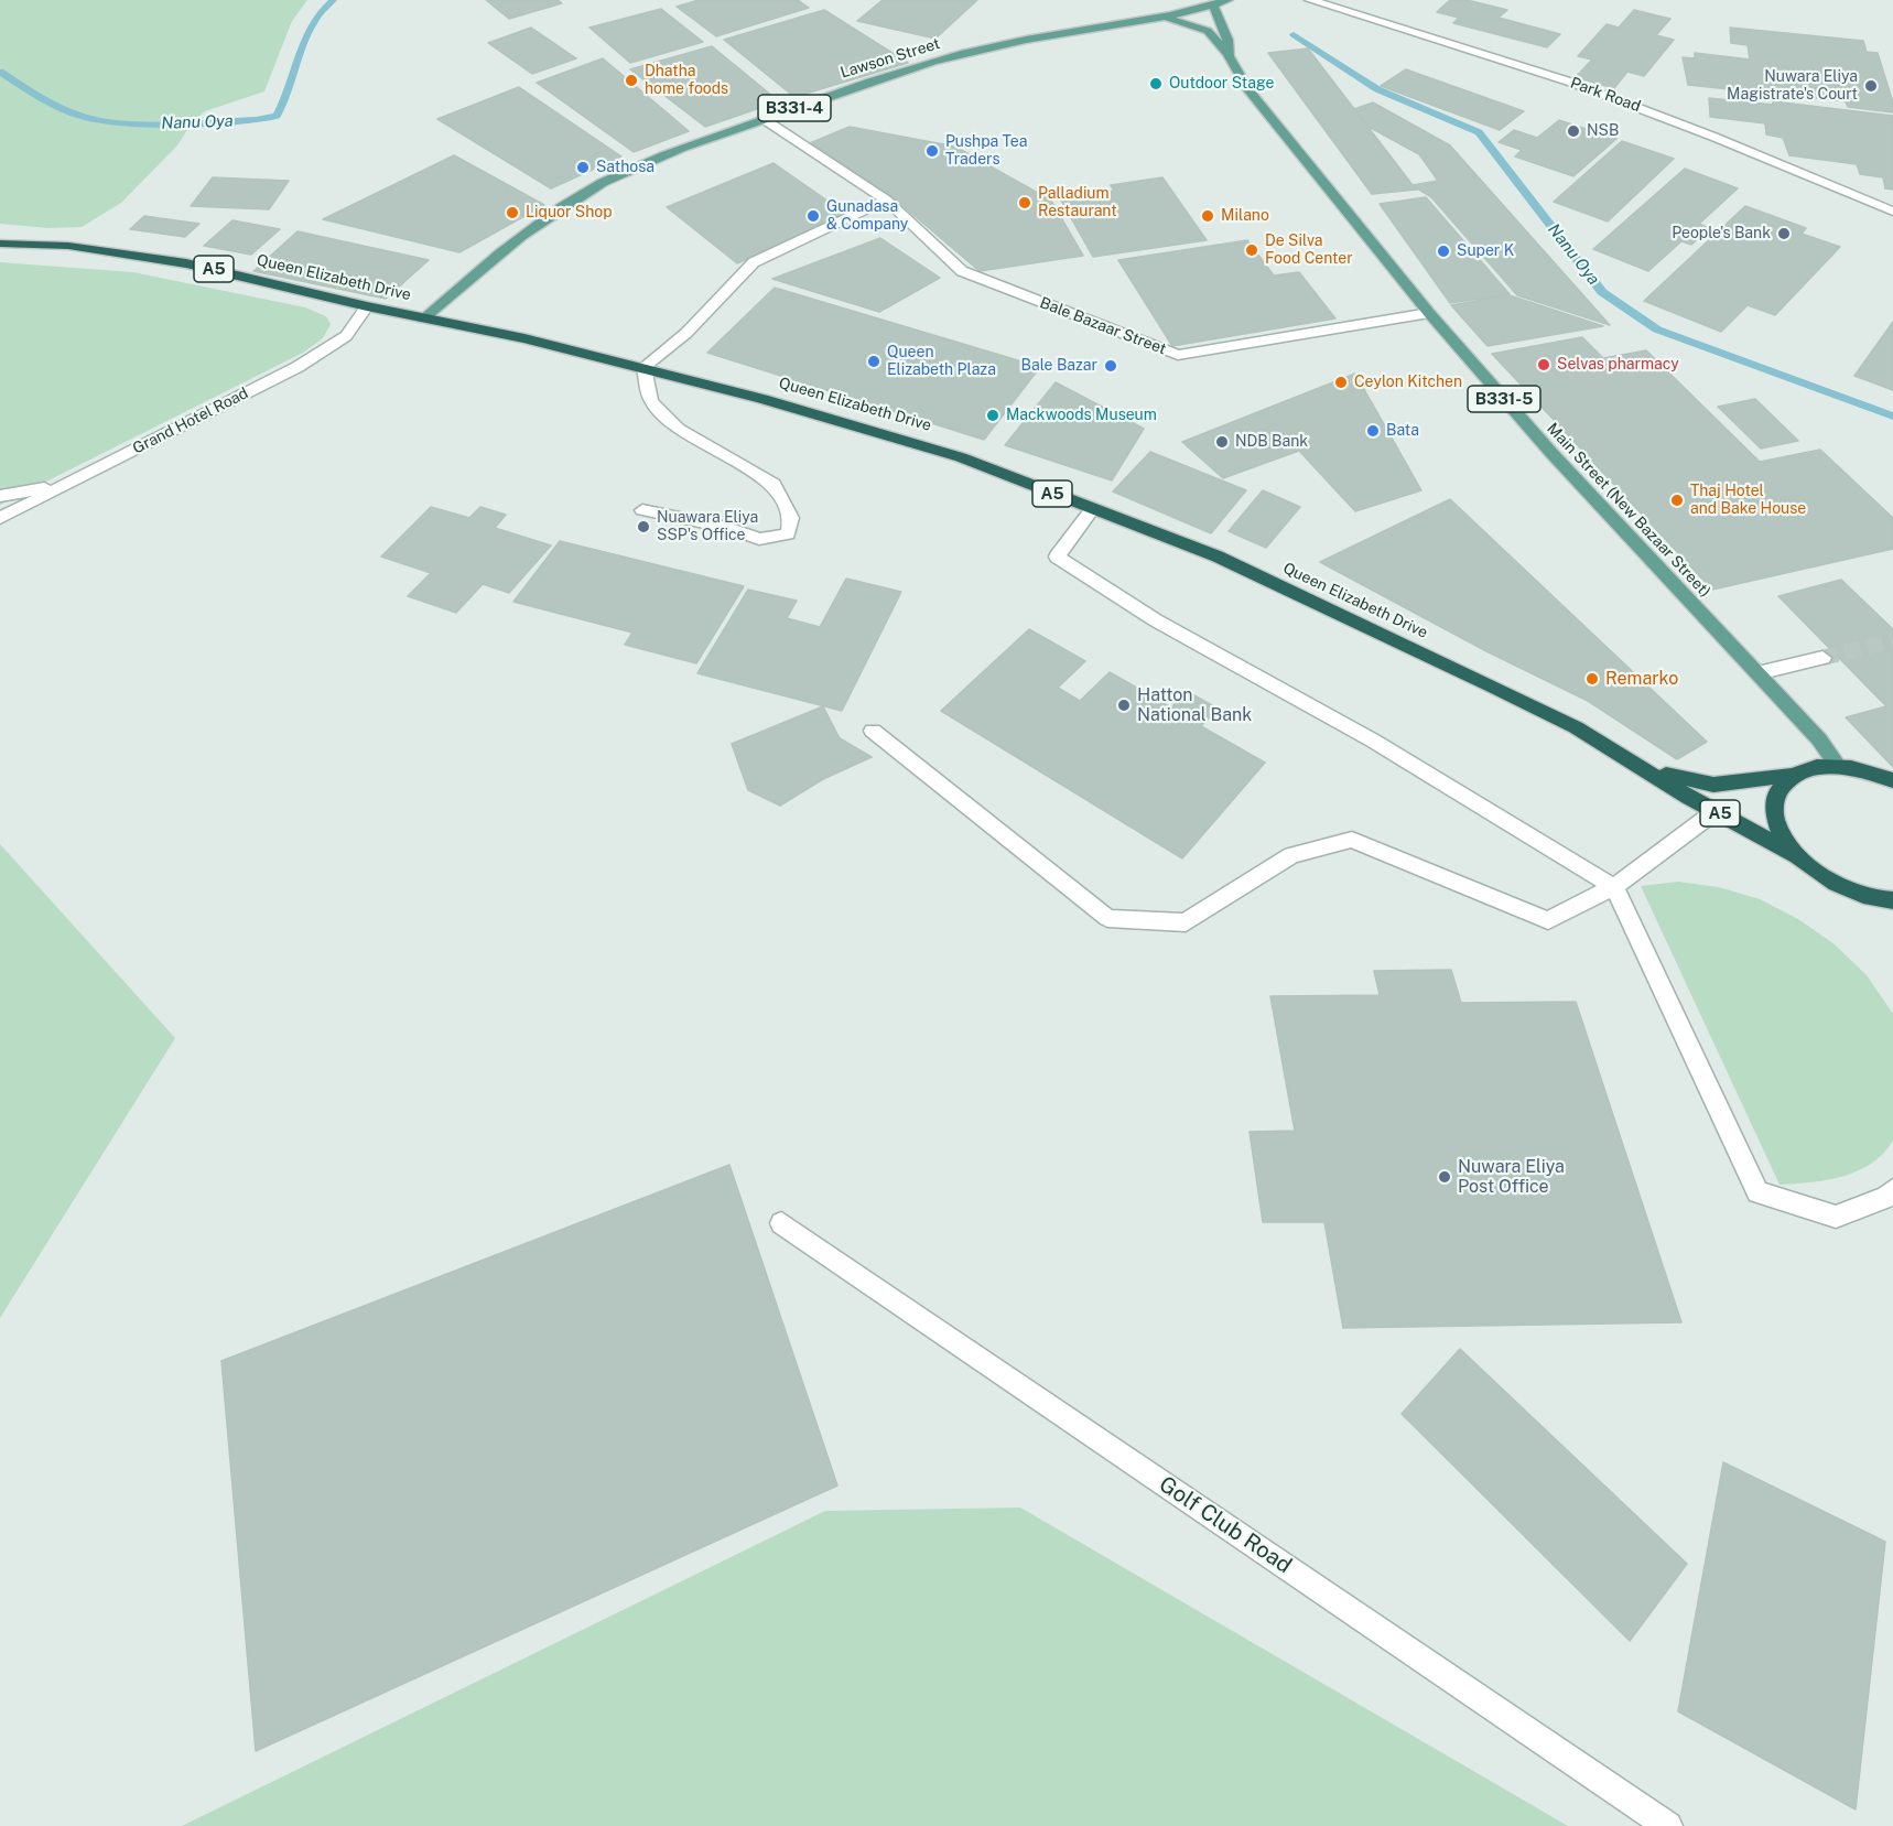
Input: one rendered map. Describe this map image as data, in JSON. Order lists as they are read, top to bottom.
{
  "streets": {
    "highway": ["A5", "Queen Elizabeth Drive"],
    "main road": [
      "Lawson Street",
      "B331-4",
      "B331-5",
      "Main Street (New Bazaar Street)"
    ],
    "street": [
      "Park Road",
      "Bale Bazaar Street",
      "Grand Hotel Road",
      "Golf Club Road"
    ]
  },
  "crossings": [
    ["Lawson Street", "Queen Elizabeth Drive"],
    ["Lawson Street", "Bale Bazaar Street"],
    ["Lawson Street", "Main Street (New Bazaar Street)"],
    ["Queen Elizabeth Drive", "Grand Hotel Road"],
    ["Queen Elizabeth Drive", "Main Street (New Bazaar Street)"],
    ["Bale Bazaar Street", "Main Street (New Bazaar Street)"]
  ],
  "water": ["Nanu Oya"],
  "places": [
    "Dhatha home foods",
    "Outdoor Stage",
    "Nuwara Eliya Magistrate's Court",
    "NSB",
    "Pushpa Tea Traders",
    "Sathosa",
    "Palladium Restaurant",
    "Liquor Shop",
    "Gunadasa & Company",
    "Milano",
    "People's Bank",
    "De Silva Food Center",
    "Super K",
    "Queen Elizabeth Plaza",
    "Selvas pharmacy",
    "Bale Bazar",
    "Ceylon Kitchen",
    "Mackwoods Museum",
    "Bata",
    "NDB Bank",
    "Thaj Hotel and Bake House",
    "Nuawara Eliya SSP's Office",
    "Remarko",
    "Hatton National Bank",
    "Nuwara Eliya Post Office"
  ]
}
